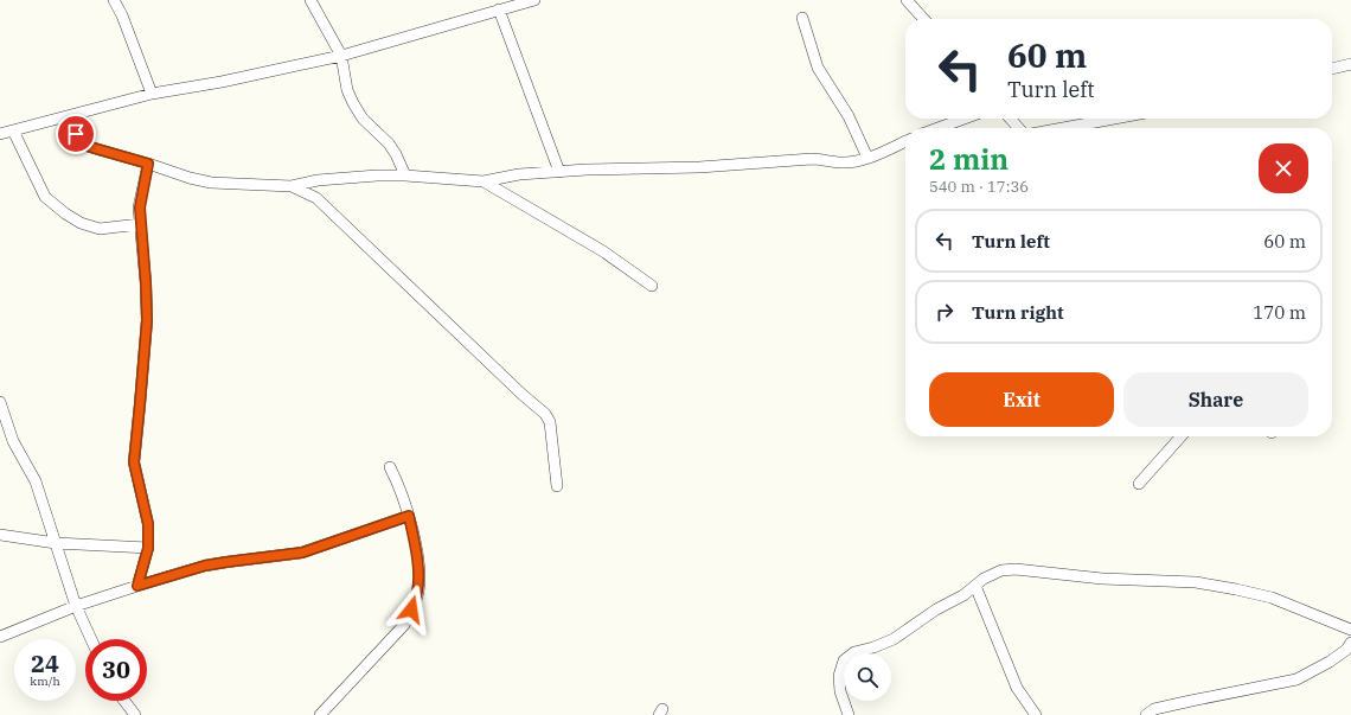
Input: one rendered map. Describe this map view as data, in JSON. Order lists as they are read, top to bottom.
{
  "page": {
    "turn": ["60 m", "Turn left"],
    "heading": ["2 min", "540 m · 17:36"],
    "list": [
      {
        "name": "Turn left",
        "value": "60 m"
      },
      {
        "name": "Turn right",
        "value": "170 m"
      }
    ],
    "buttons": ["Exit", "Share"],
    "speed": "24 km/h",
    "limit": "30"
  }
}
